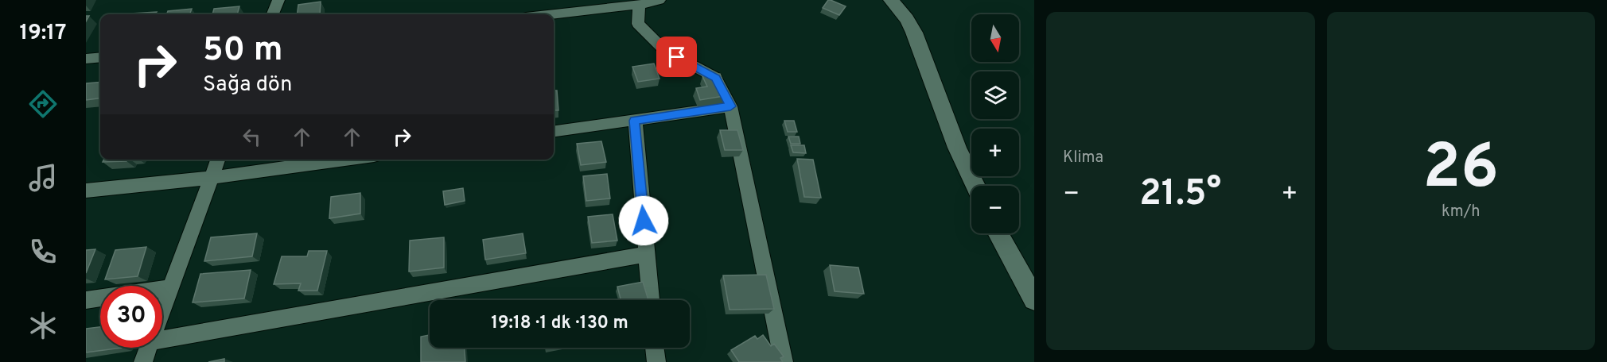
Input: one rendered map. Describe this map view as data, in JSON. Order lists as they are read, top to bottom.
{
  "north": "bottom",
  "page": {
    "tabs": "19:17",
    "tile": [
      "Klima",
      ["26", "km/h"]
    ],
    "map_buttons": ["+", "−"],
    "turn": ["50 m", "Sağa dön"],
    "heat": ["−", "21.5°", "+"],
    "limit": "30",
    "trip": "19:18 · 1 dk · 130 m"
  }
}
